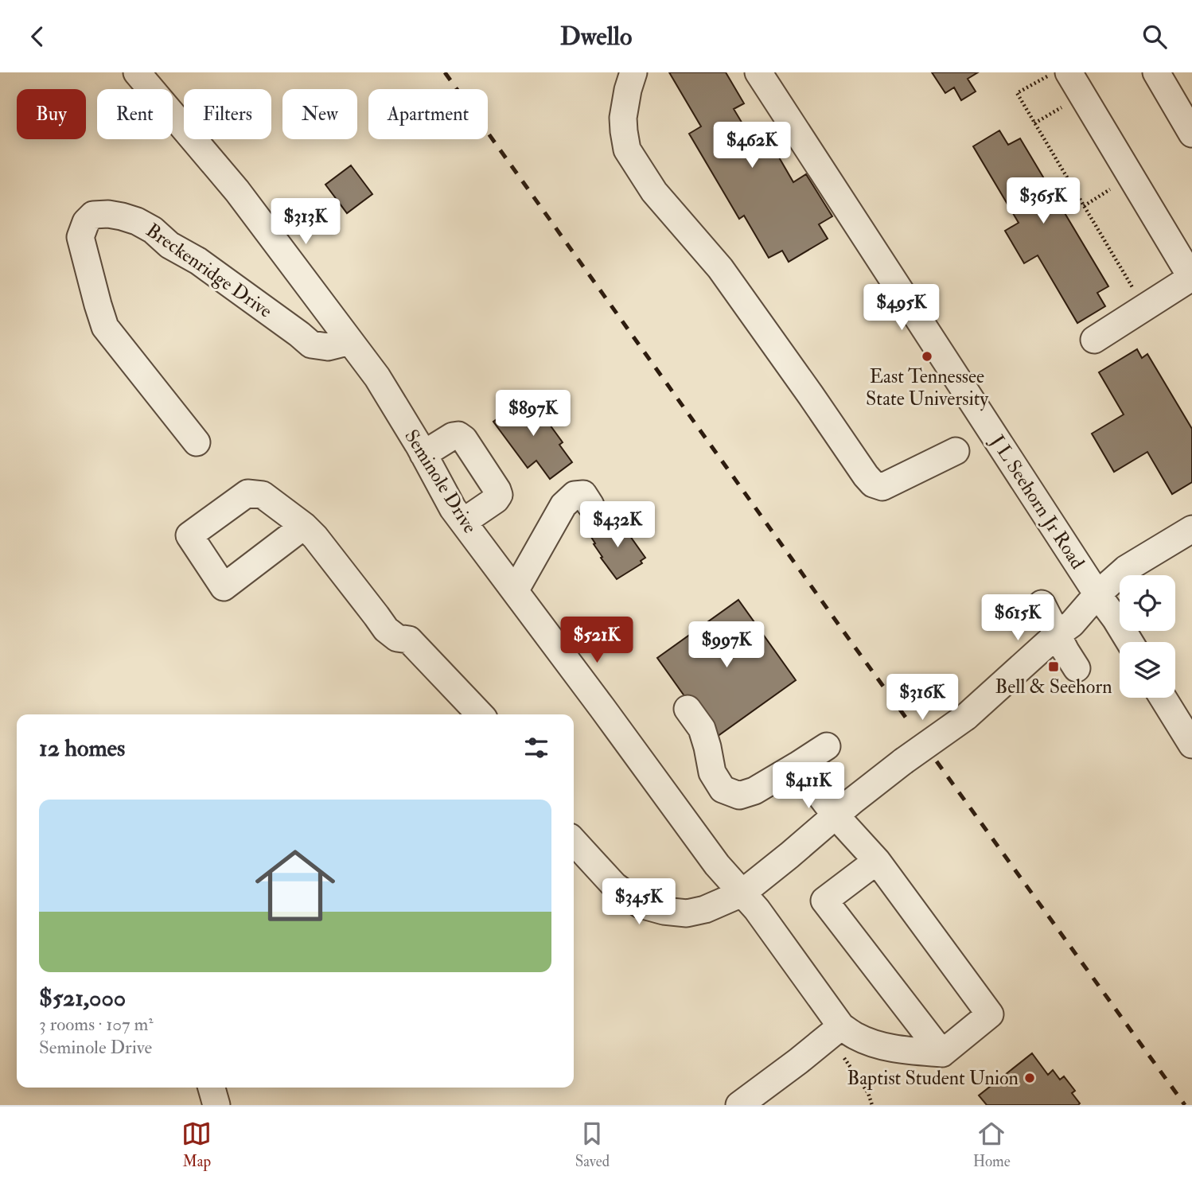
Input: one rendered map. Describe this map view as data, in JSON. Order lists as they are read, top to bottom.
{
  "streets": {
    "street": ["Breckenridge Drive", "Seminole Drive", "J L Seehorn Jr Road"]
  },
  "crossings": [
    ["Breckenridge Drive", "Seminole Drive"]
  ],
  "places": {
    "other": ["East Tennessee State University", "Baptist Student Union"],
    "transit": ["Bell & Seehorn"]
  },
  "page": {
    "header": "Dwello",
    "chip": [
      "Buy",
      "Rent",
      "Filters",
      "New",
      "Apartment"
    ],
    "price": [
      "$462K",
      "$365K",
      "$313K",
      "$495K",
      "$897K",
      "$432K",
      "$615K",
      "$521K",
      "$997K",
      "$316K",
      "$411K",
      "$345K"
    ],
    "heading": "12 homes",
    "list": [
      {
        "name": "$521,000",
        "note": "3 rooms · 107 m² · Seminole Drive"
      }
    ],
    "tabs": ["Map", "Saved", "Home"]
  }
}
